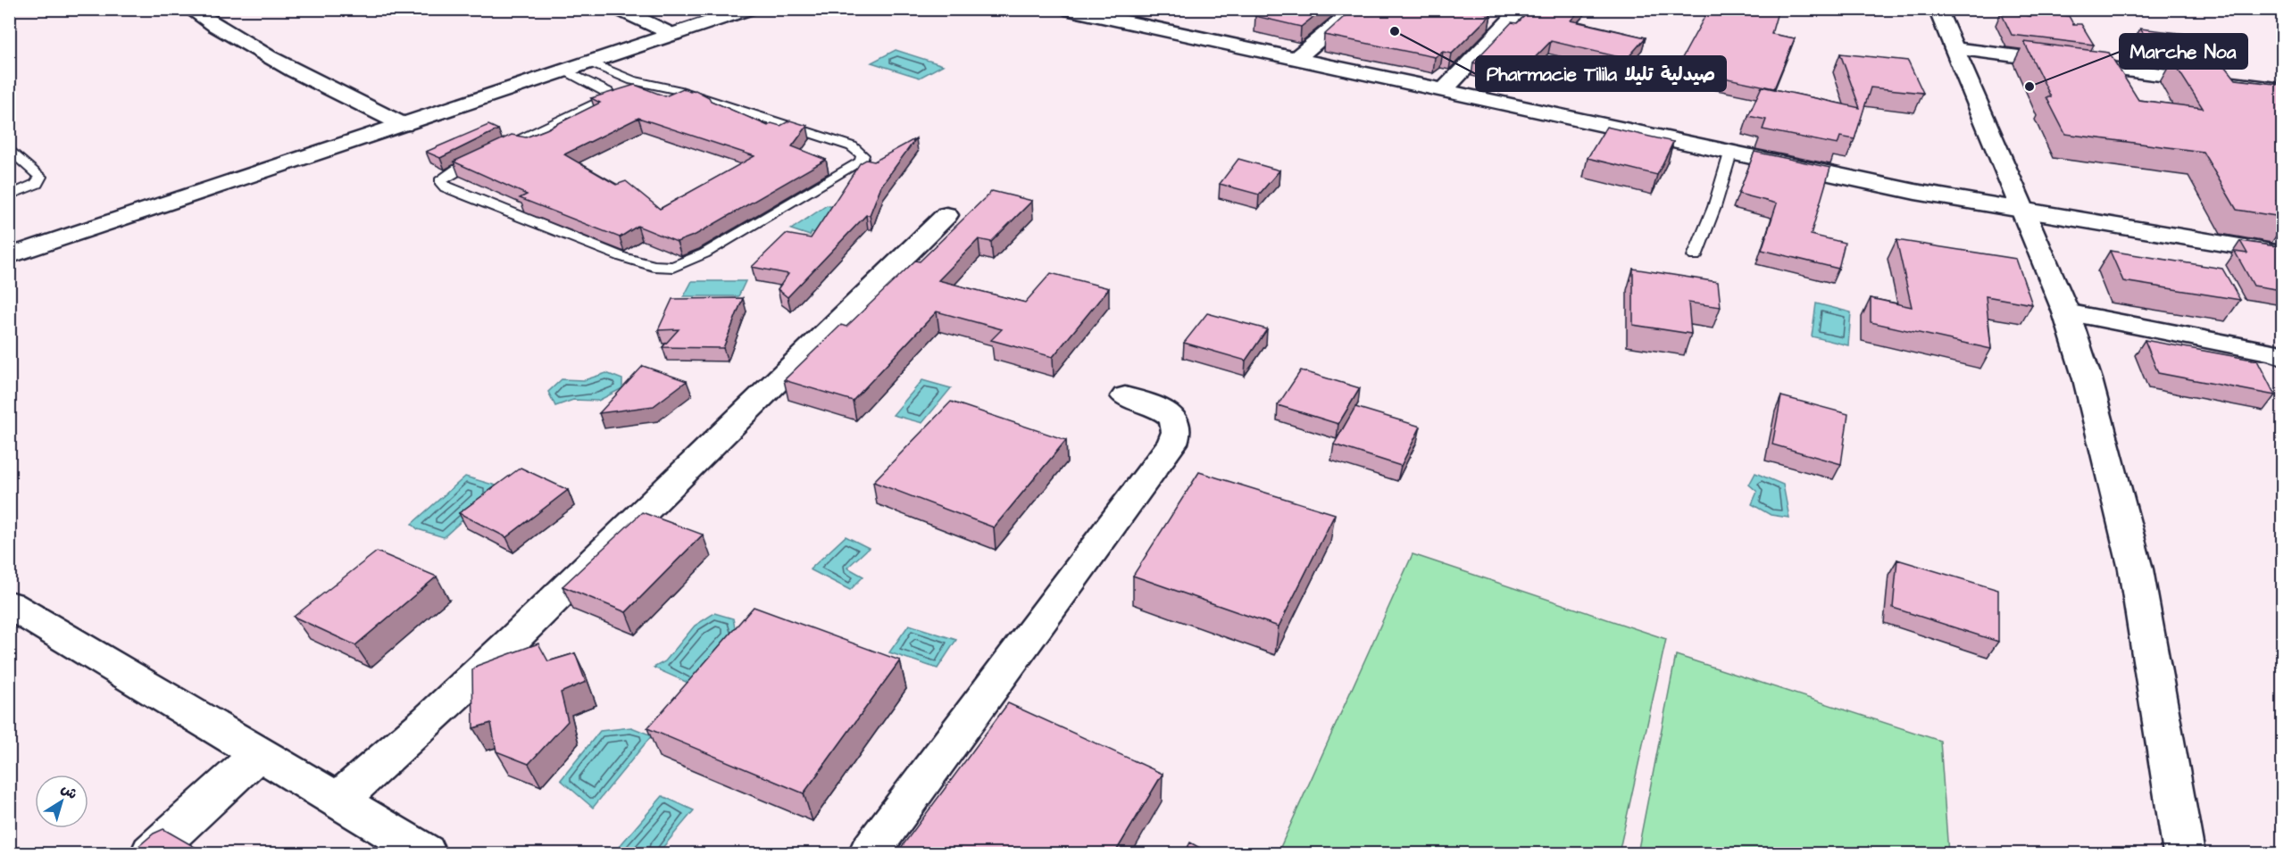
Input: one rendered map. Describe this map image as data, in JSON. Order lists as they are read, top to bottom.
{
  "places": ["Pharmacie Tilila صيدلية تليلا", "Marche Noa"],
  "north": "top right"
}
